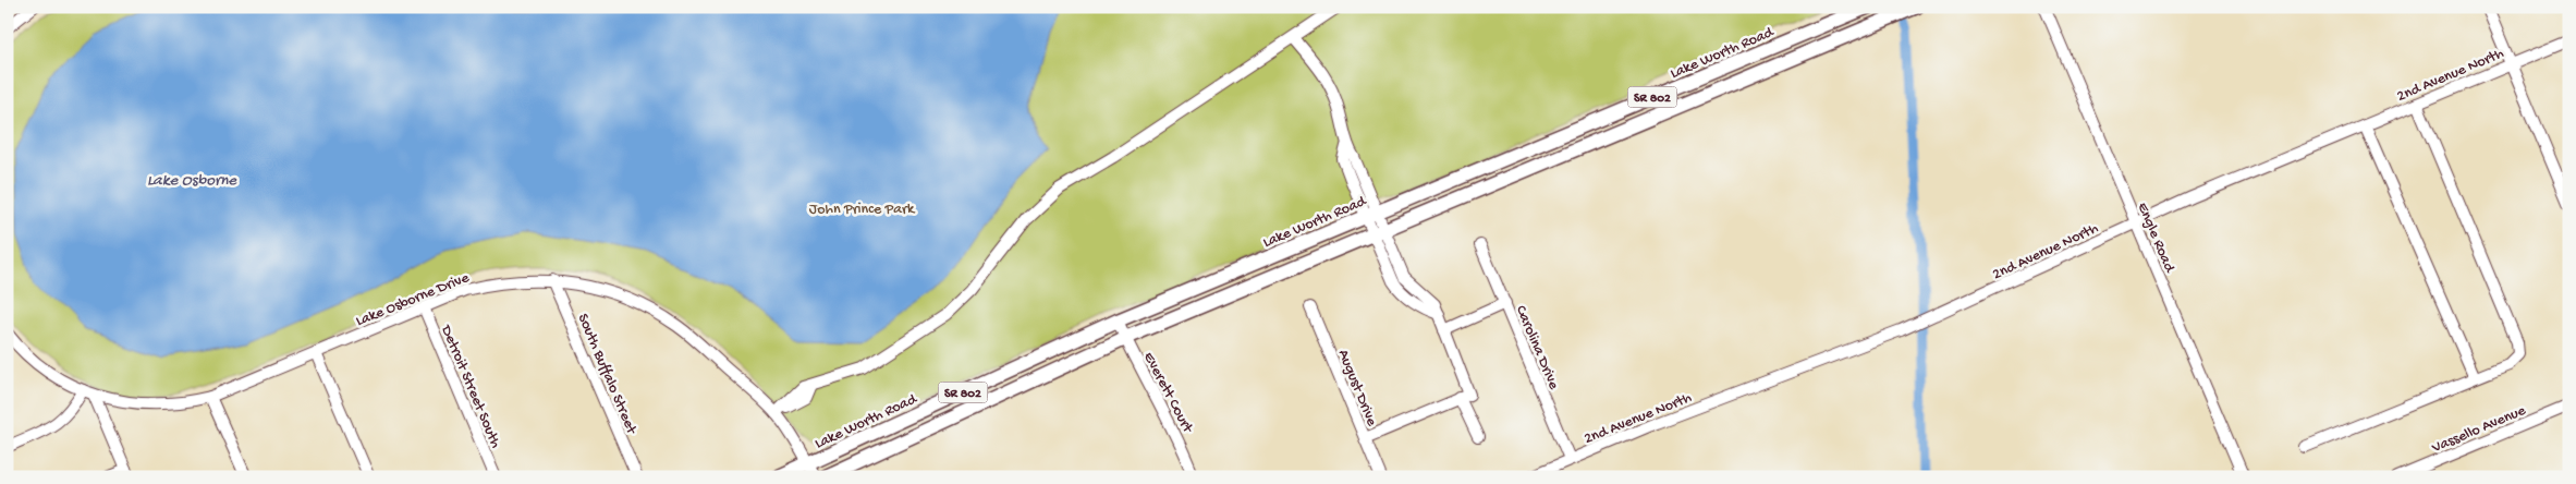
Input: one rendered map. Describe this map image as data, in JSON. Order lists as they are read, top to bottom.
{
  "streets": {
    "main road": ["Lake Worth Road", "SR 802"],
    "street": [
      "2nd Avenue North",
      "Engle Road",
      "Lake Osborne Drive",
      "Carolina Drive",
      "South Buffalo Street",
      "Detroit Street South",
      "August Drive",
      "Everett Court",
      "Vassello Avenue"
    ]
  },
  "crossings": [
    ["Lake Worth Road", "Lake Osborne Drive"],
    ["Lake Worth Road", "Everett Court"],
    ["2nd Avenue North", "Engle Road"],
    ["2nd Avenue North", "Carolina Drive"],
    ["SR 802", "Everett Court"],
    ["Lake Osborne Drive", "South Buffalo Street"],
    ["Lake Osborne Drive", "Detroit Street South"]
  ],
  "water": ["Lake Osborne"],
  "parks": ["John Prince Park"]
}
